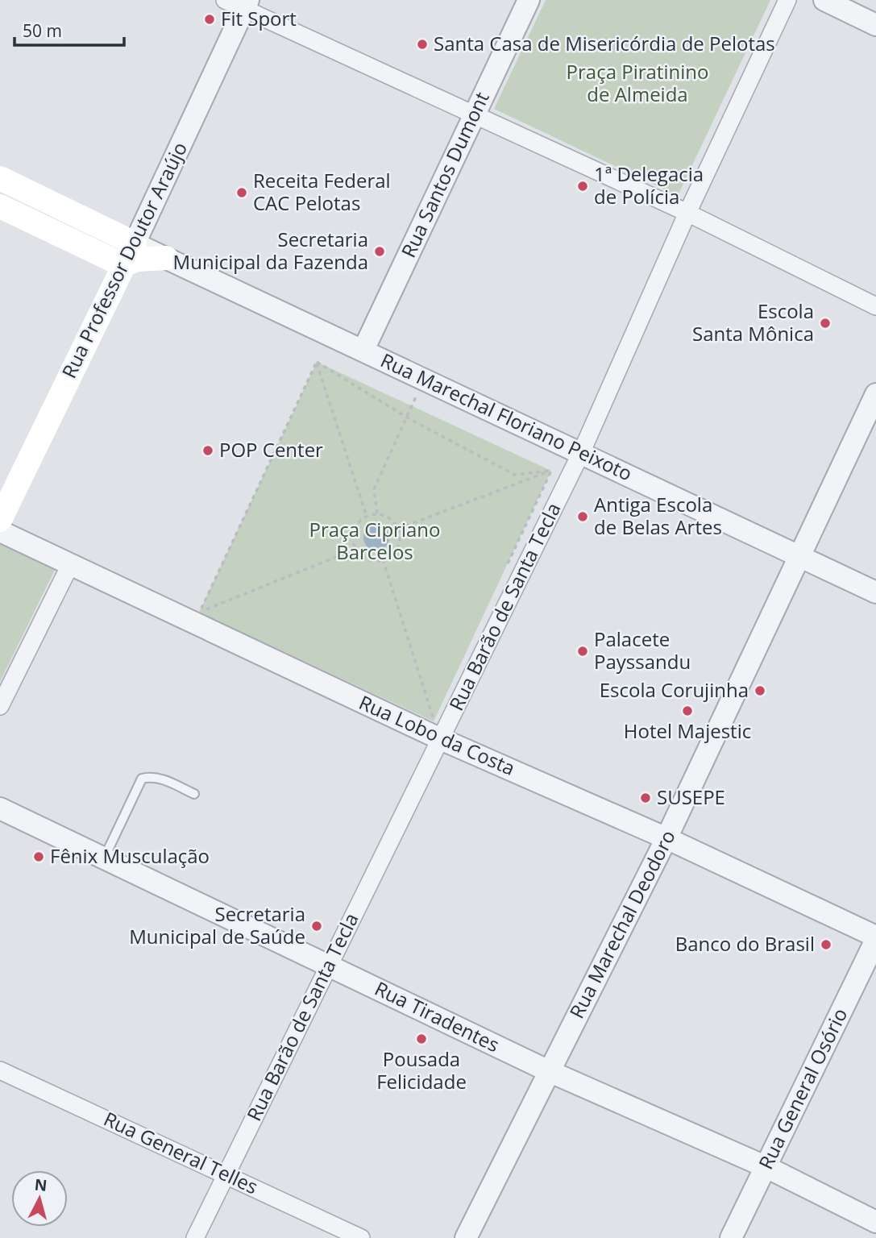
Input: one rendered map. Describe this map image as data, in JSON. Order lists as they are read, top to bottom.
{
  "streets": {
    "main road": ["Rua Professor Doutor Araújo"],
    "street": [
      "Rua Santos Dumont",
      "Rua Marechal Floriano Peixoto",
      "Rua Barão de Santa Tecla",
      "Rua Lobo da Costa",
      "Rua Marechal Deodoro",
      "Rua Tiradentes",
      "Rua General Osório",
      "Rua General Telles"
    ]
  },
  "crossings": [
    ["Rua Santos Dumont", "Rua Marechal Floriano Peixoto"],
    ["Rua Professor Doutor Araújo", "Rua Marechal Floriano Peixoto"],
    ["Rua Marechal Floriano Peixoto", "Rua Barão de Santa Tecla"],
    ["Rua Marechal Floriano Peixoto", "Rua Marechal Deodoro"],
    ["Rua Barão de Santa Tecla", "Rua Lobo da Costa"],
    ["Rua Barão de Santa Tecla", "Rua Tiradentes"],
    ["Rua Barão de Santa Tecla", "Rua General Telles"],
    ["Rua Lobo da Costa", "Rua Marechal Deodoro"],
    ["Rua Lobo da Costa", "Rua General Osório"],
    ["Rua Marechal Deodoro", "Rua Tiradentes"],
    ["Rua Tiradentes", "Rua General Osório"]
  ],
  "parks": ["Praça Piratinino de Almeida", "Praça Cipriano Barcelos"],
  "places": [
    "Fit Sport",
    "Santa Casa de Misericórdia de Pelotas",
    "1ª Delegacia de Polícia",
    "Receita Federal CAC Pelotas",
    "Secretaria Municipal da Fazenda",
    "Escola Santa Mônica",
    "POP Center",
    "Antiga Escola de Belas Artes",
    "Palacete Payssandu",
    "Escola Corujinha",
    "Hotel Majestic",
    "SUSEPE",
    "Fênix Musculação",
    "Secretaria Municipal de Saúde",
    "Banco do Brasil",
    "Pousada Felicidade"
  ],
  "scale_bar": "50 m",
  "north": "top"
}
